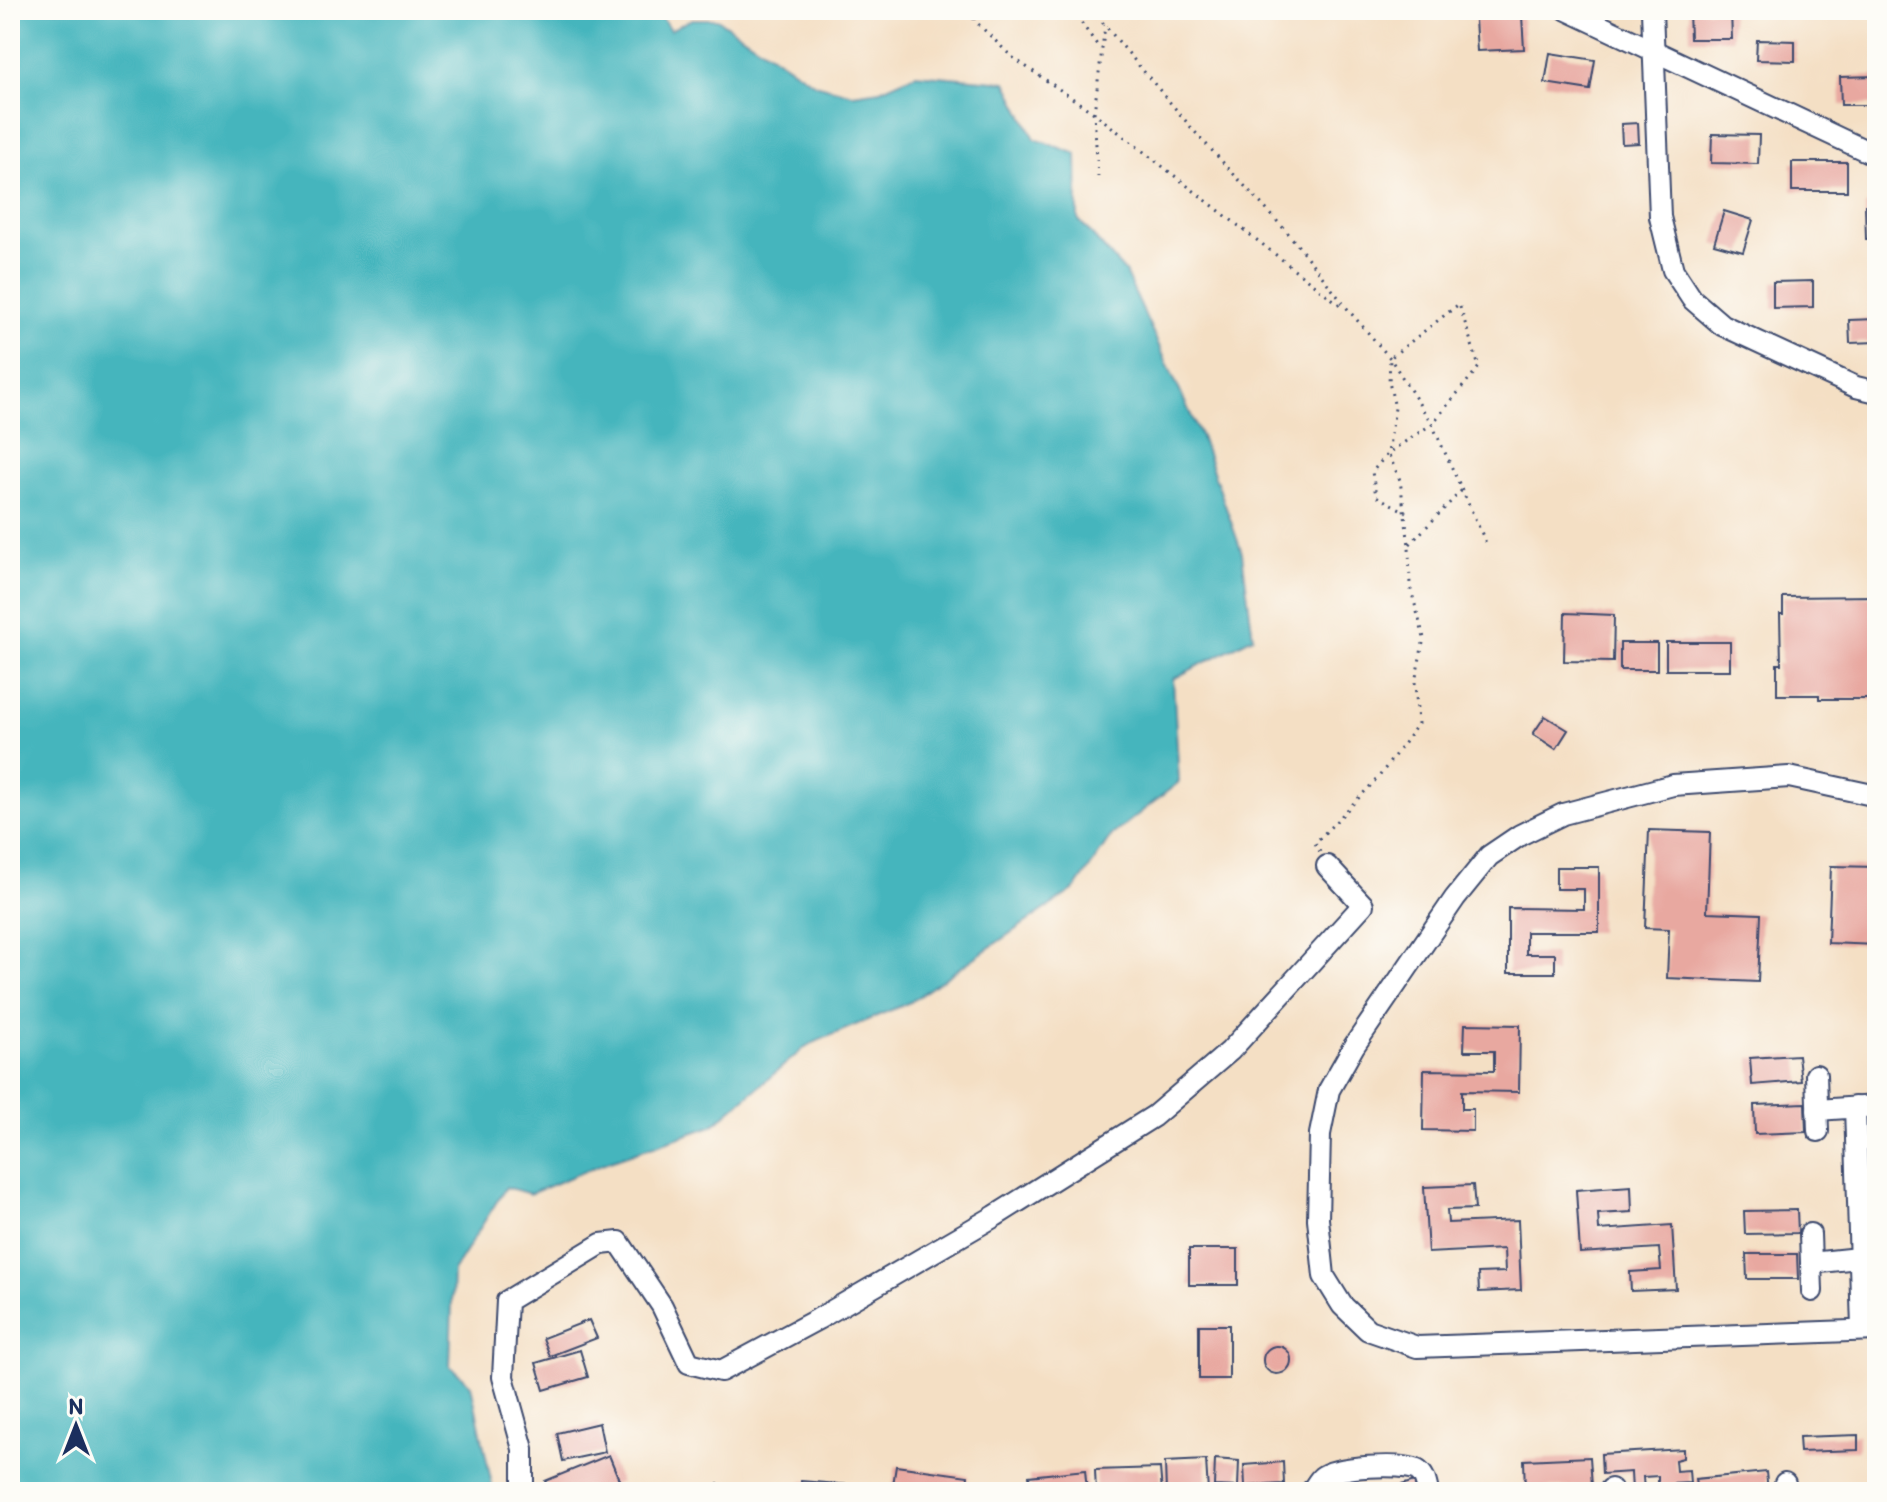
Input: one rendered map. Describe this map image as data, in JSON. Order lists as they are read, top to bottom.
{
  "north": "top"
}
